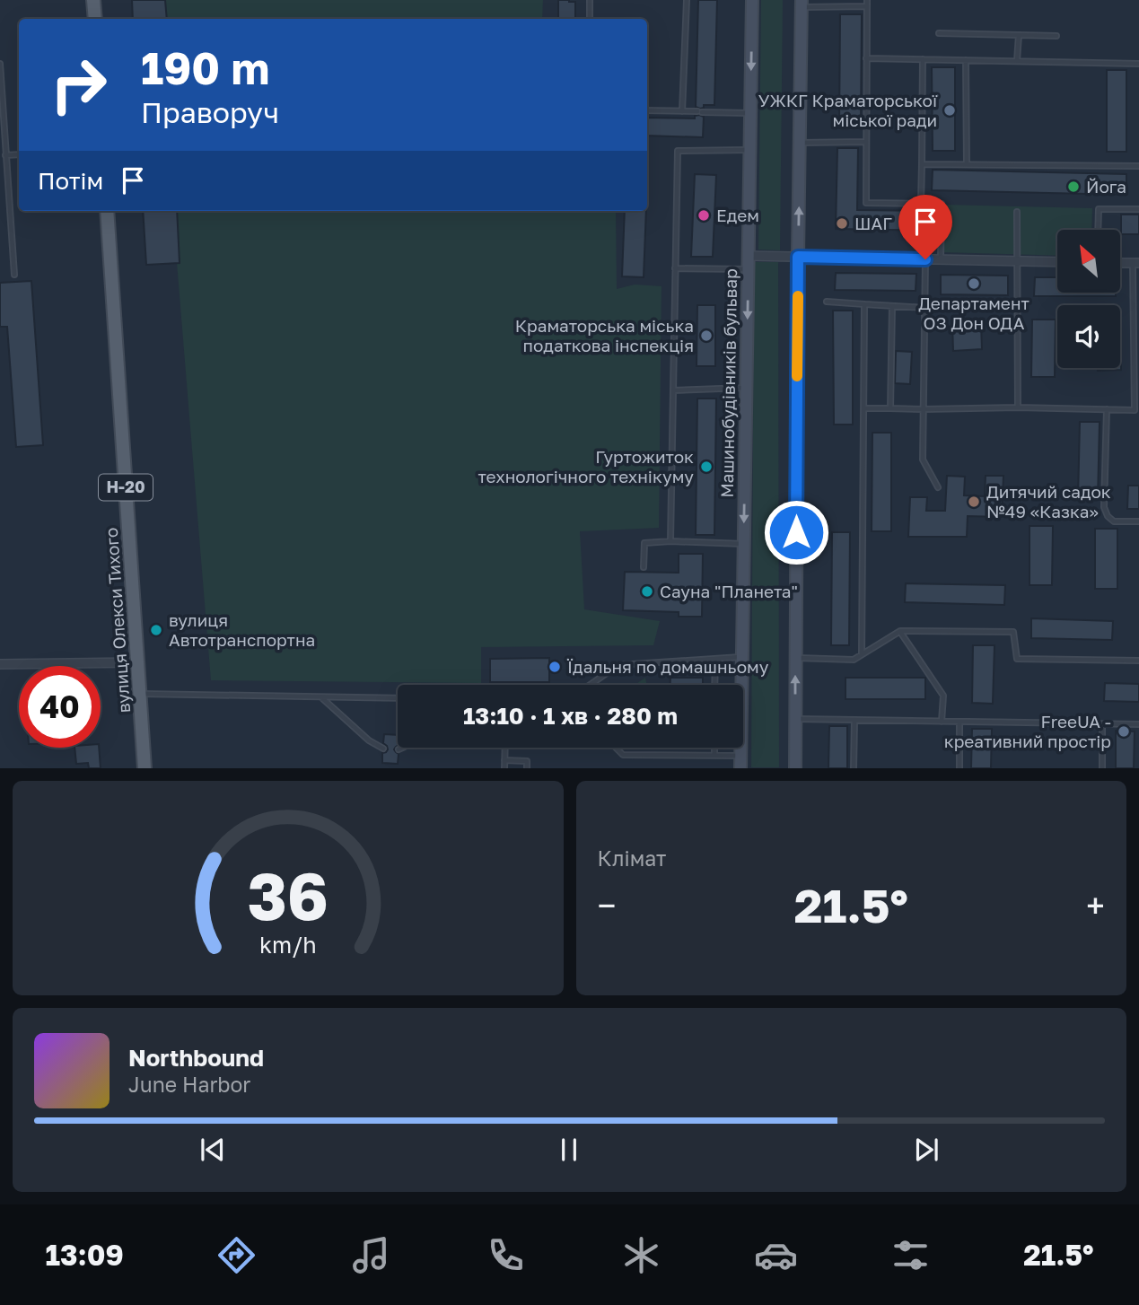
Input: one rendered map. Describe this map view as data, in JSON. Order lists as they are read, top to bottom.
{
  "streets": {
    "main road": ["Н-20", "вулиця Олекси Тихого"],
    "street": ["Машинобудівників бульвар"]
  },
  "places": [
    "УЖКГ Краматорської міської ради",
    "Йога",
    "Едем",
    "ШАГ",
    "Департамент ОЗ Дон ОДА",
    "Краматорська міська податкова інспекція",
    "Гуртожиток технологічного технікуму",
    "Дитячий садок №49 «Казка»",
    "Сауна \"Планета\"",
    "вулиця Автотранспортна",
    "Їдальня по домашньому",
    "FreeUA - креативний простір"
  ],
  "north": "top left",
  "page": {
    "turn": ["190 m", "Праворуч"],
    "then": "Потім",
    "limit": "40",
    "trip": "13:10 · 1 хв · 280 m",
    "tile": "Клімат",
    "heat": ["−", "21.5°", "+"],
    "song": ["Northbound", "June Harbor"],
    "tabs": ["13:09", "21.5°"],
    "gauge": ["36", "km/h"]
  }
}
